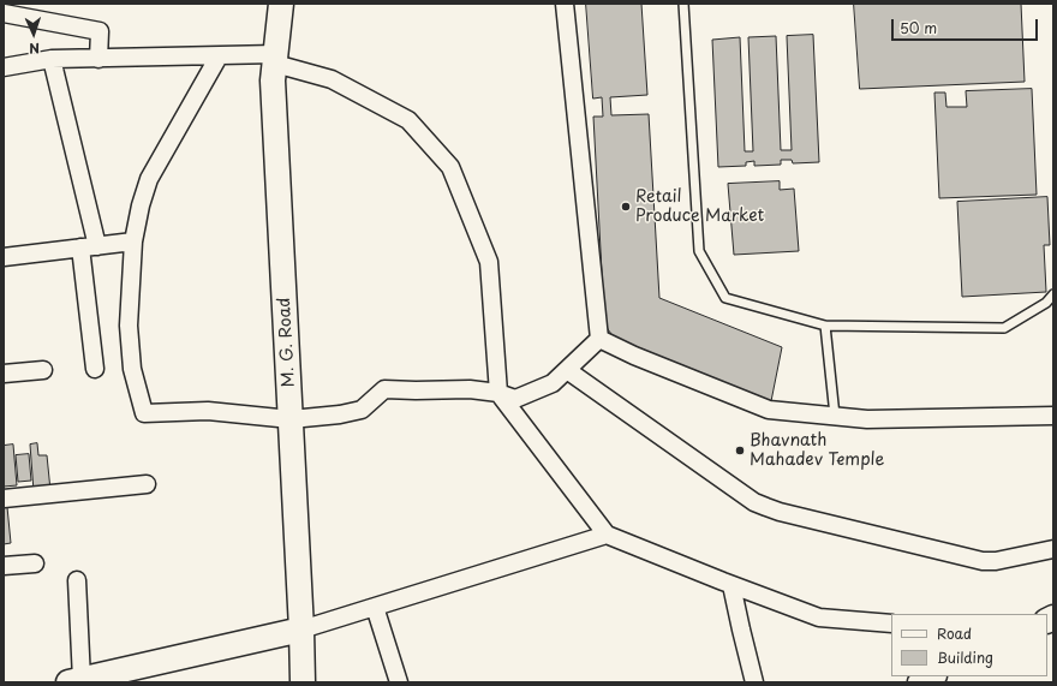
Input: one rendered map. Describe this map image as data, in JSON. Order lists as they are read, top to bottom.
{
  "streets": {
    "main road": ["M. G. Road"]
  },
  "places": ["Retail Produce Market", "Bhavnath Mahadev Temple"],
  "legend": ["Road", "Building"],
  "scale_bar": "50 m",
  "north": "bottom"
}
